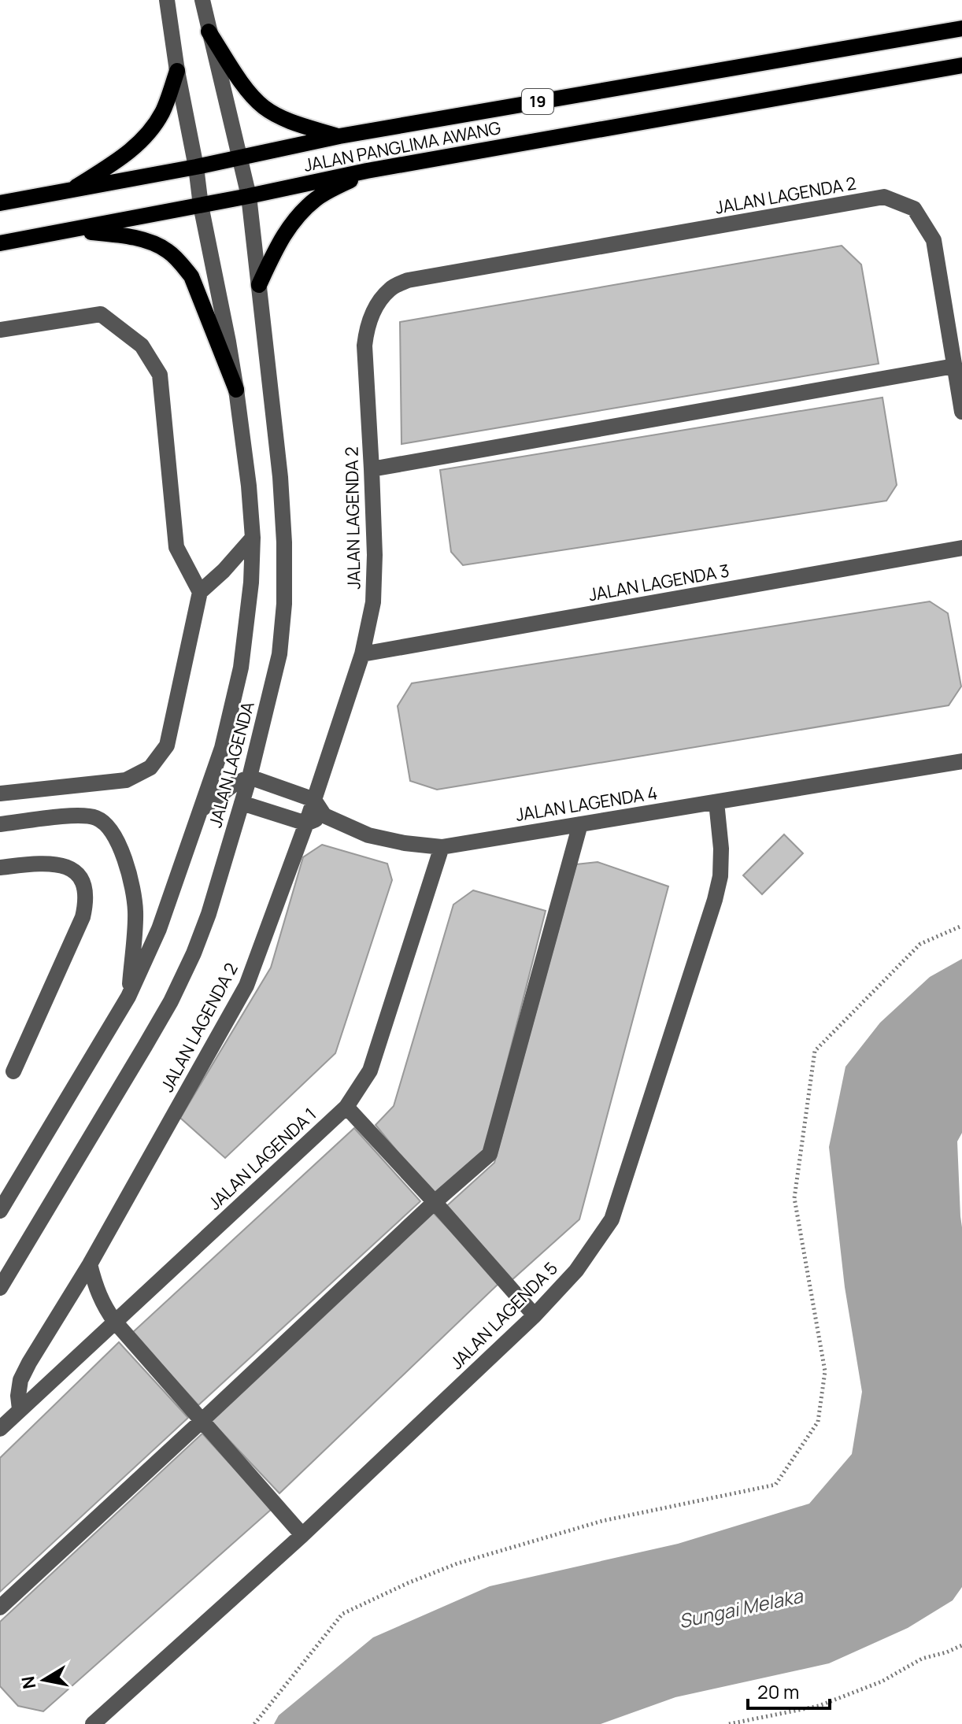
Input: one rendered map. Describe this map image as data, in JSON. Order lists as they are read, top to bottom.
{
  "streets": {
    "main road": ["19", "JALAN PANGLIMA AWANG"],
    "street": [
      "JALAN LAGENDA 2",
      "JALAN LAGENDA 3",
      "JALAN LAGENDA",
      "JALAN LAGENDA 4",
      "JALAN LAGENDA 1",
      "JALAN LAGENDA 5"
    ]
  },
  "crossings": [
    ["JALAN PANGLIMA AWANG", "JALAN LAGENDA"],
    ["JALAN LAGENDA 2", "JALAN LAGENDA 3"],
    ["JALAN LAGENDA 2", "JALAN LAGENDA 1"],
    ["JALAN LAGENDA 4", "JALAN LAGENDA 1"],
    ["JALAN LAGENDA 4", "JALAN LAGENDA 5"]
  ],
  "water": ["Sungai Melaka"],
  "scale_bar": "20 m",
  "north": "left"
}
